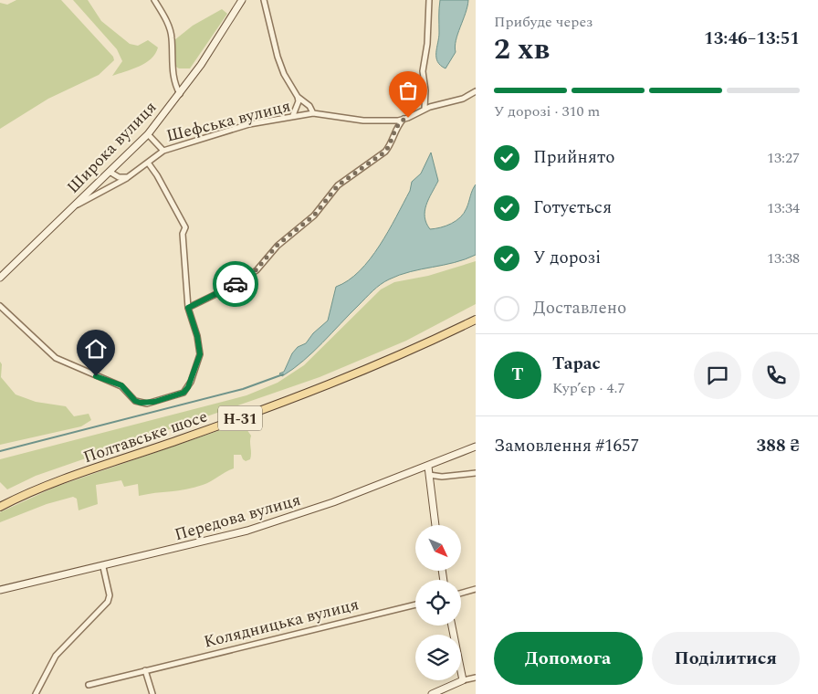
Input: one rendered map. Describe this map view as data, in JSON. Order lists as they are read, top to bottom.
{
  "streets": {
    "main road": ["Н-31", "Полтавське шосе"],
    "street": [
      "Шефська вулиця",
      "Широка вулиця",
      "Передова вулиця",
      "Колядницька вулиця"
    ]
  },
  "crossings": [
    ["Шефська вулиця", "Широка вулиця"]
  ],
  "north": "bottom right",
  "page": {
    "heading": ["2 хв", "Прибуде через", "13:46–13:51"],
    "panel": [
      "Тарас",
      "Кур’єр · 4.7",
      "Замовлення #1657",
      "388 ₴"
    ],
    "bar": "У дорозі · 310 m",
    "list": [
      ["Прийнято", "13:27"],
      ["Готується", "13:34"],
      ["У дорозі", "13:38"],
      "Доставлено"
    ],
    "round": "Т",
    "buttons": ["Допомога", "Поділитися"]
  }
}
